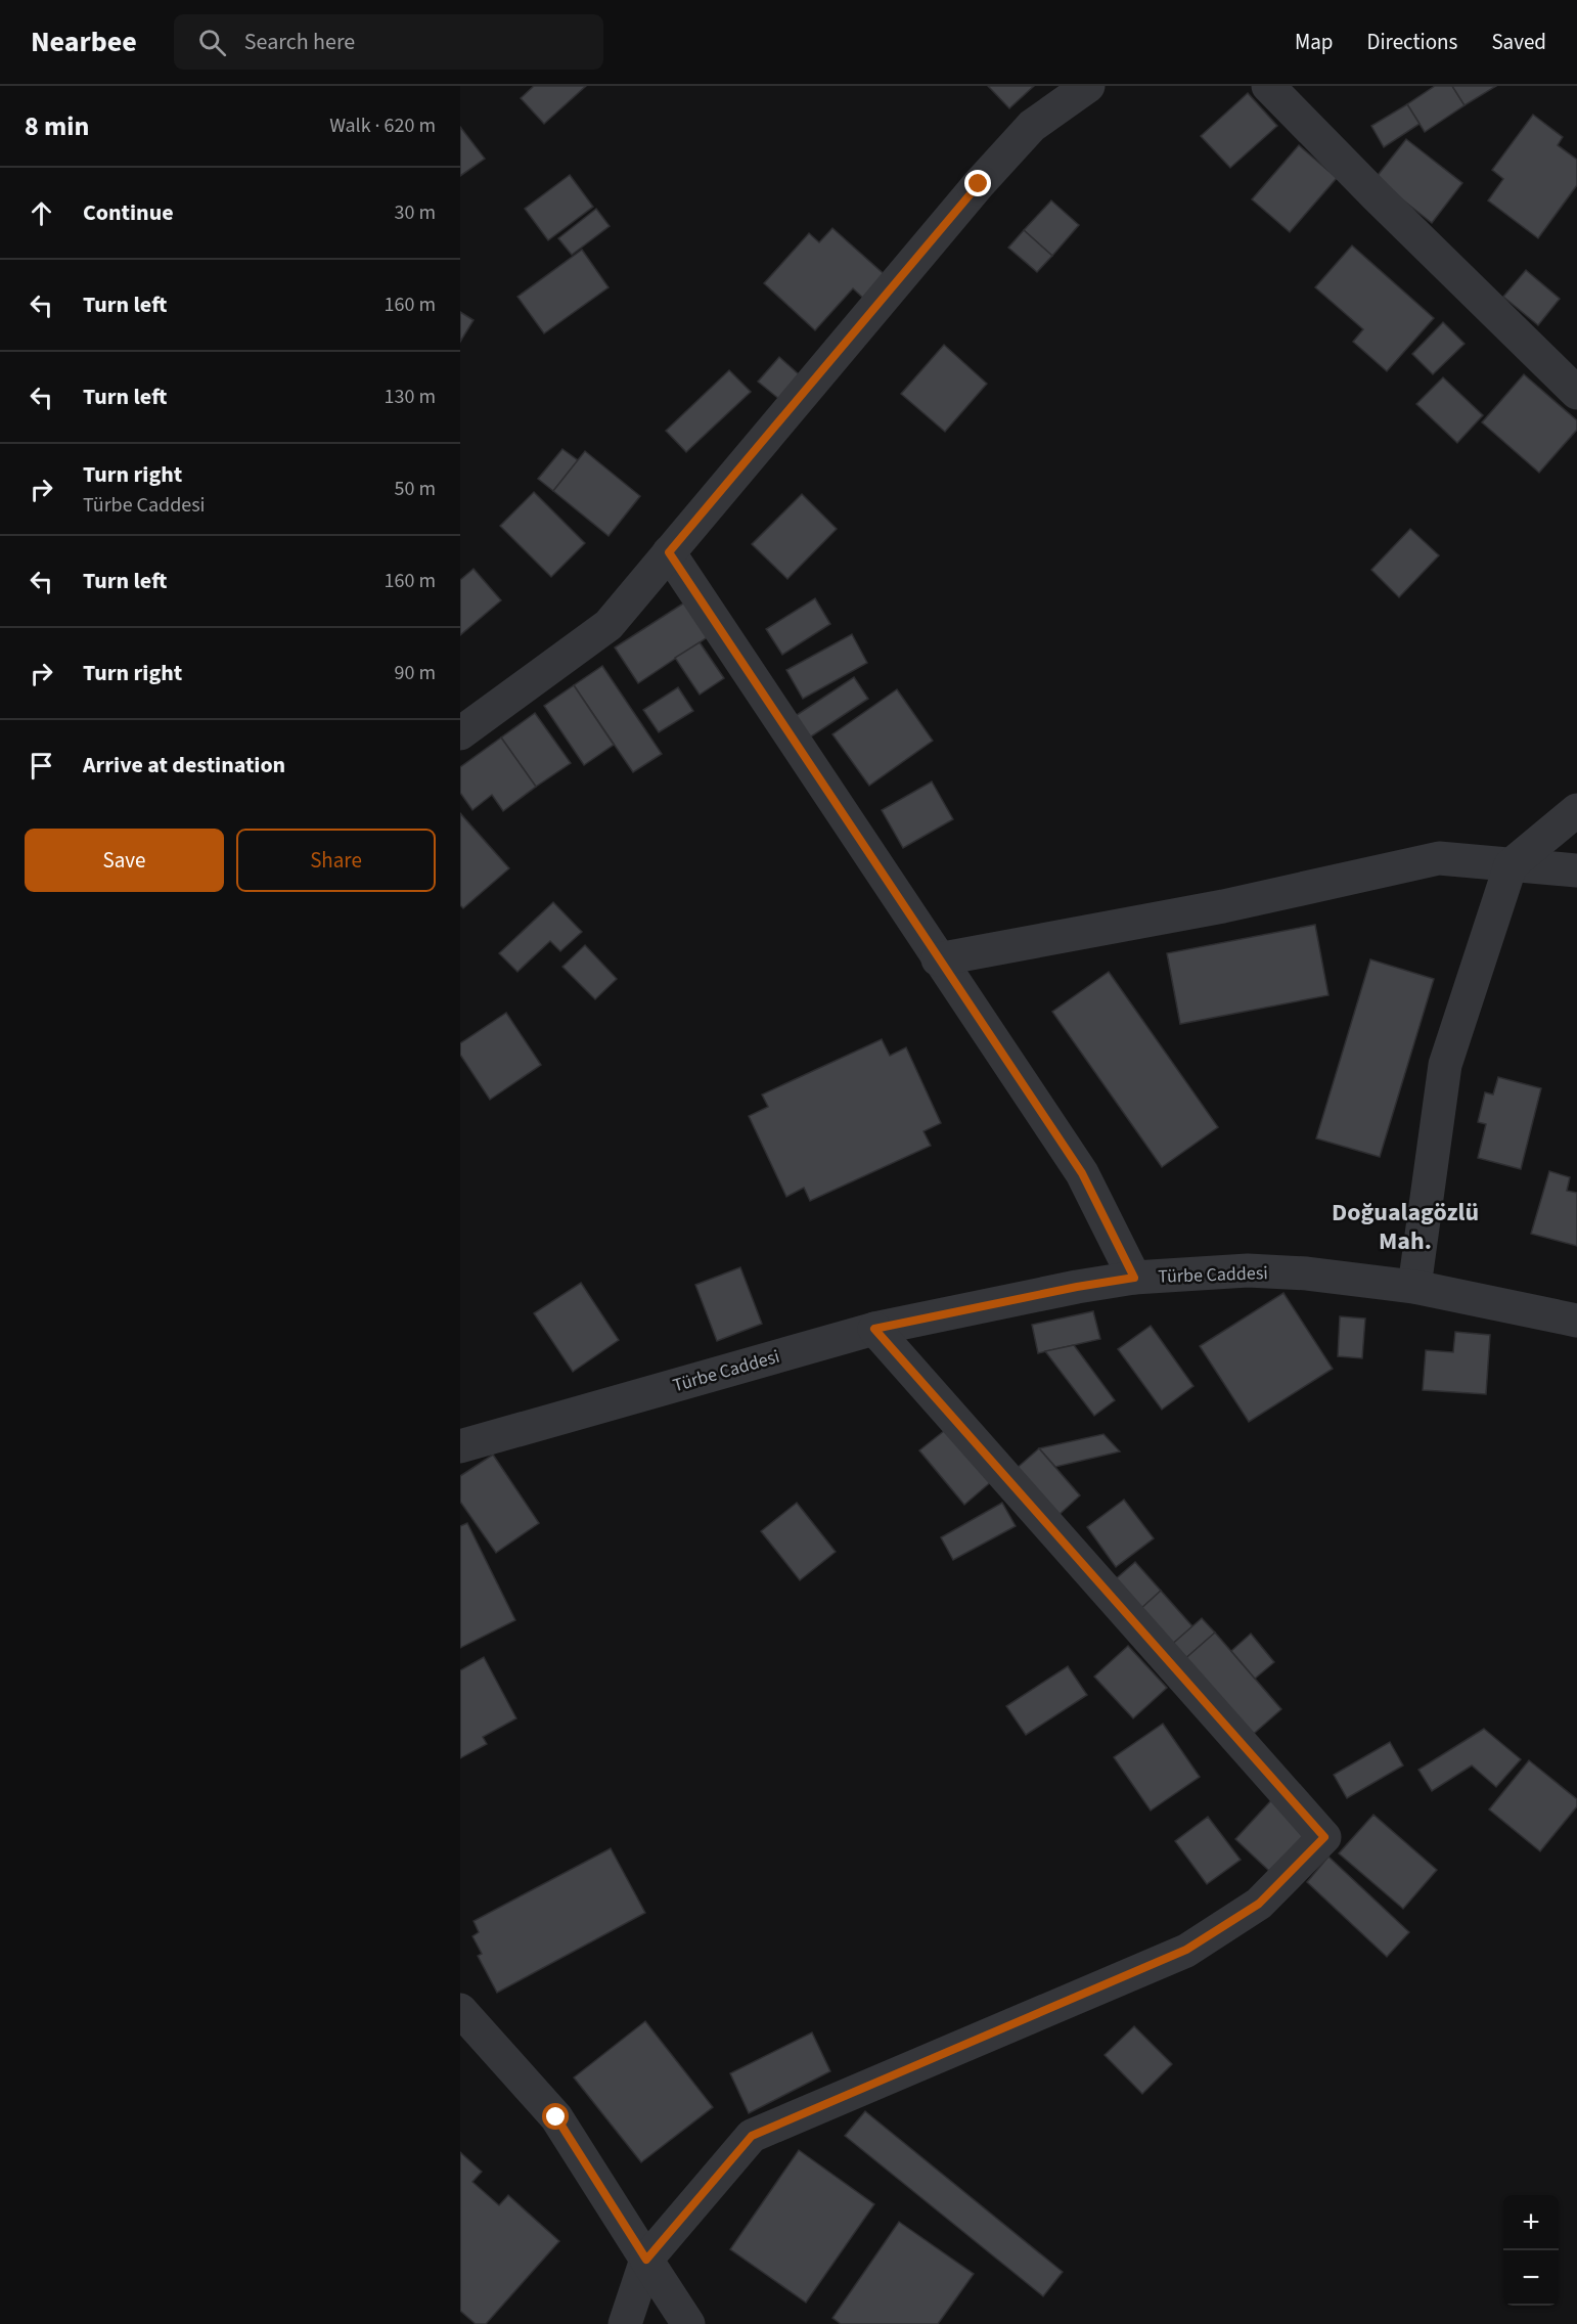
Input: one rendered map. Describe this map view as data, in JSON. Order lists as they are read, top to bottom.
{
  "streets": {
    "street": ["Türbe Caddesi"]
  },
  "districts": ["Doğualagözlü Mah."],
  "page": {
    "header": "Nearbee",
    "search": "Search here",
    "nav": ["Map", "Directions", "Saved"],
    "heading": ["8 min", "Walk · 620 m"],
    "list": [
      ["Continue", "30 m"],
      ["Turn left", "160 m"],
      ["Turn left", "130 m"],
      ["Turn right", "Türbe Caddesi", "50 m"],
      ["Turn left", "160 m"],
      ["Turn right", "90 m"],
      "Arrive at destination"
    ],
    "buttons": ["Save", "Share"],
    "map_buttons": ["+", "−"]
  }
}
